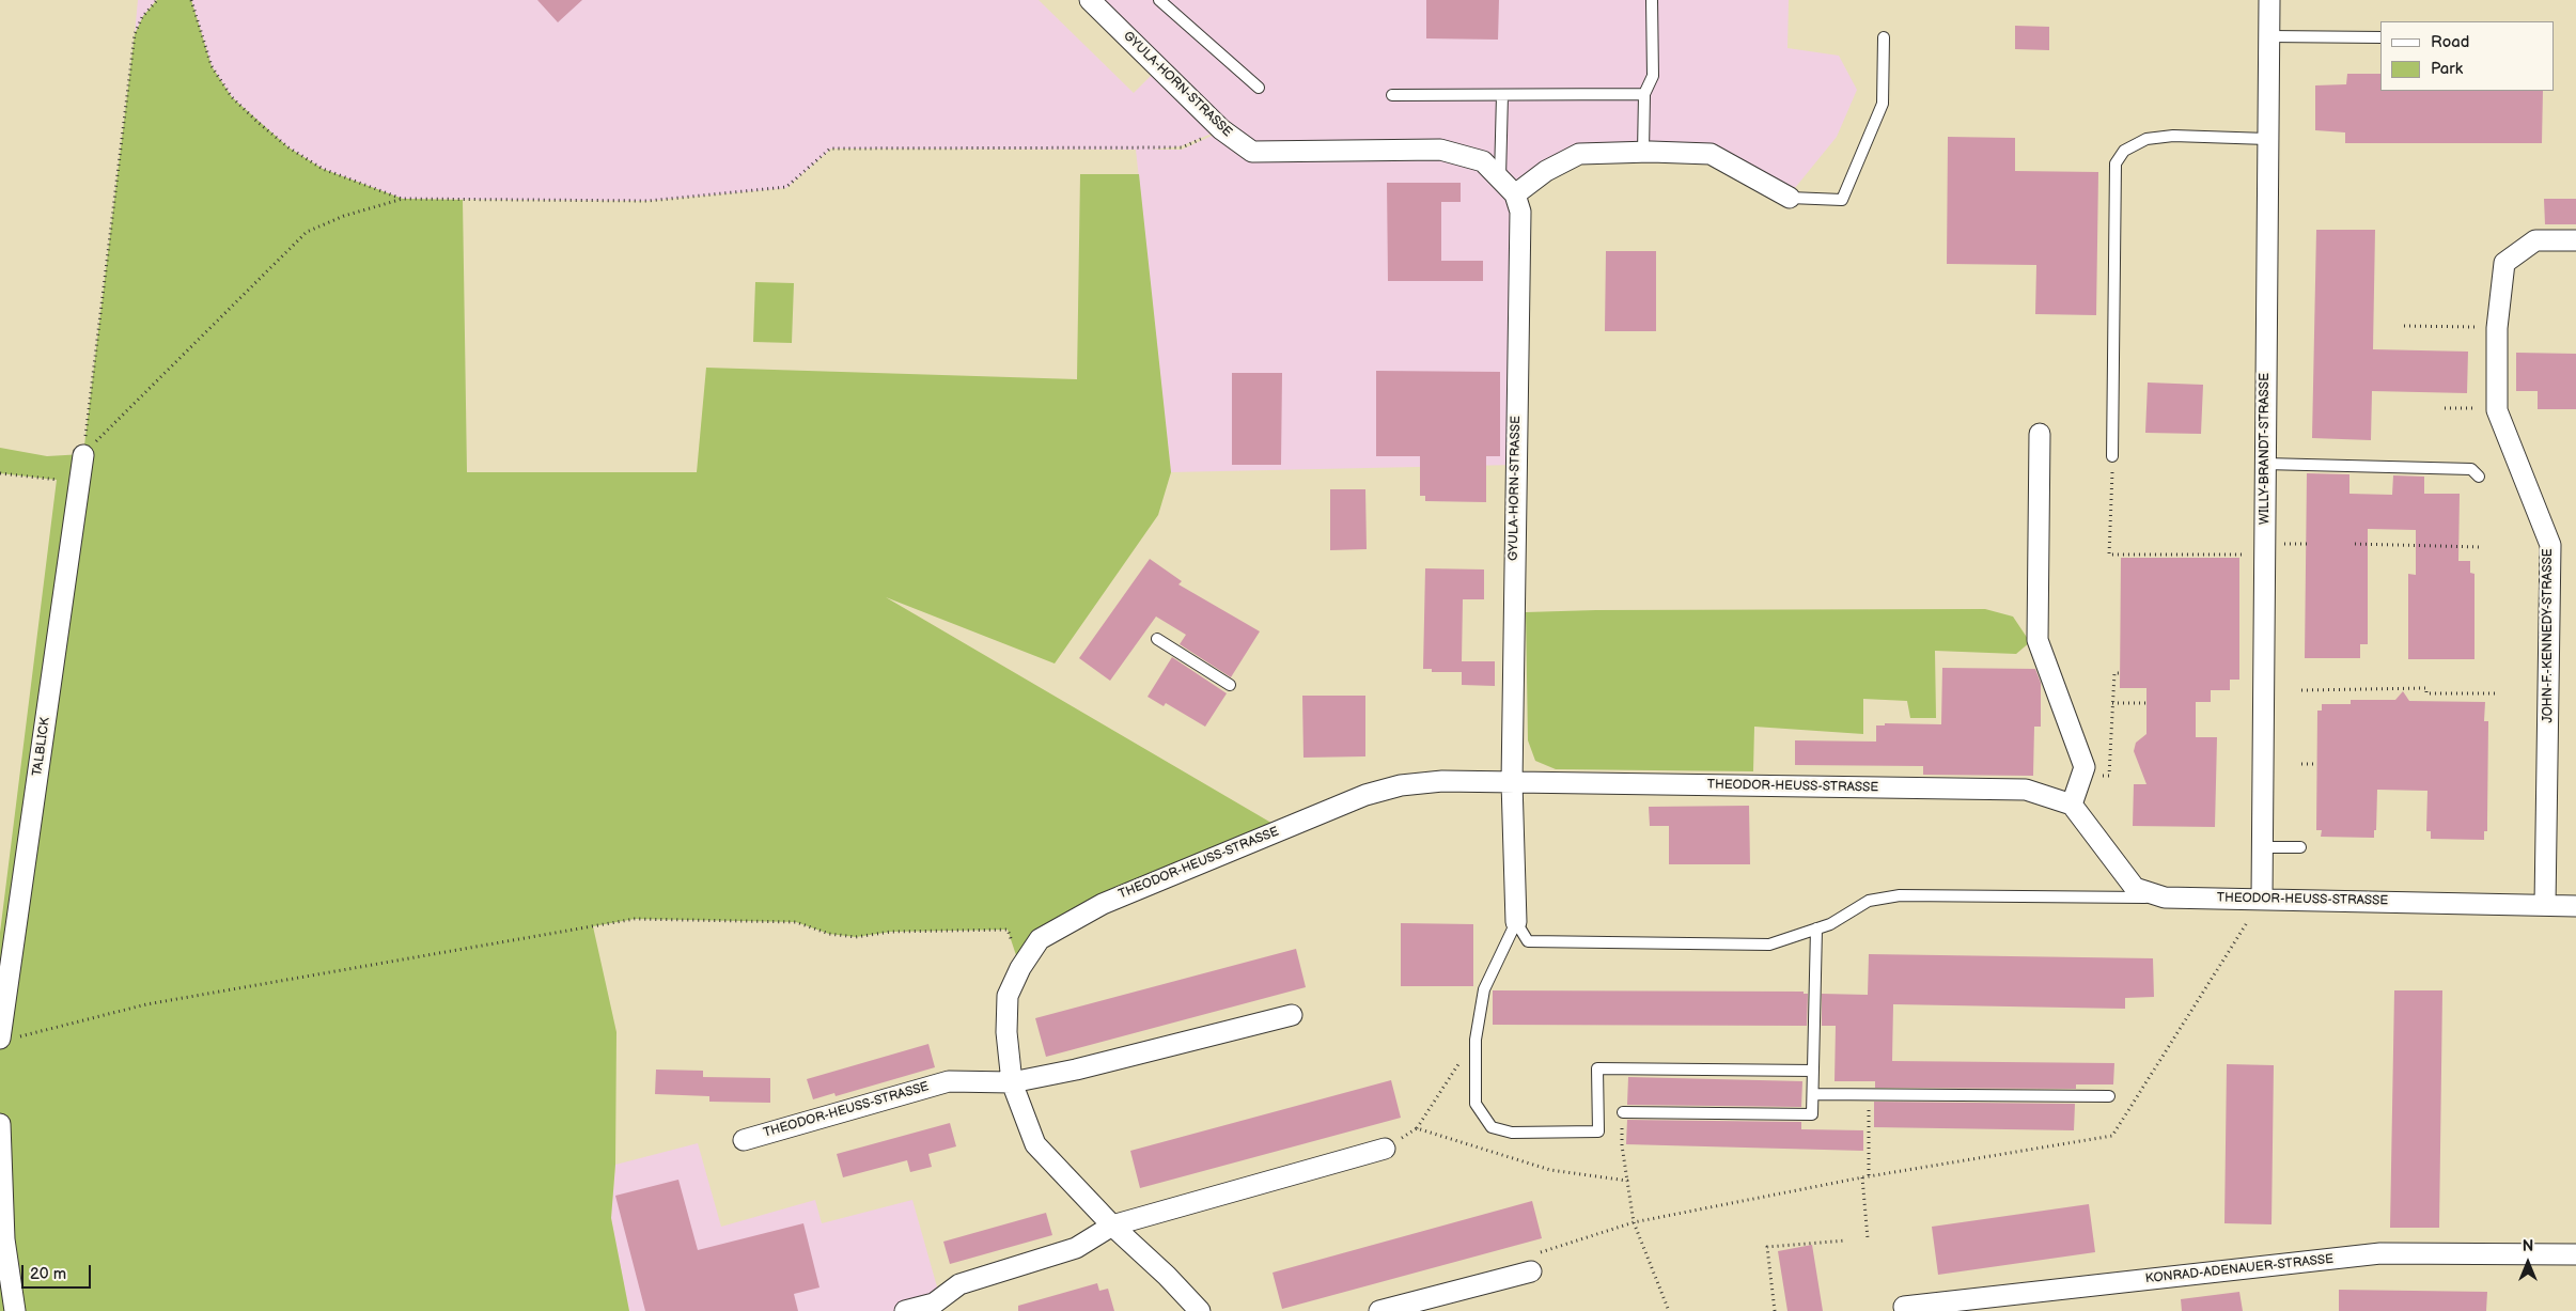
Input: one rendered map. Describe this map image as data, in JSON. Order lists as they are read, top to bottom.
{
  "streets": {
    "street": [
      "GYULA-HORN-STRASSE",
      "WILLY-BRANDT-STRASSE",
      "JOHN-F.-KENNEDY-STRASSE",
      "TALBLICK",
      "THEODOR-HEUSS-STRASSE",
      "KONRAD-ADENAUER-STRASSE"
    ]
  },
  "crossings": [
    ["GYULA-HORN-STRASSE", "THEODOR-HEUSS-STRASSE"],
    ["WILLY-BRANDT-STRASSE", "THEODOR-HEUSS-STRASSE"],
    ["JOHN-F.-KENNEDY-STRASSE", "THEODOR-HEUSS-STRASSE"]
  ],
  "legend": ["Road", "Park"],
  "scale_bar": "20 m",
  "north": "top"
}
